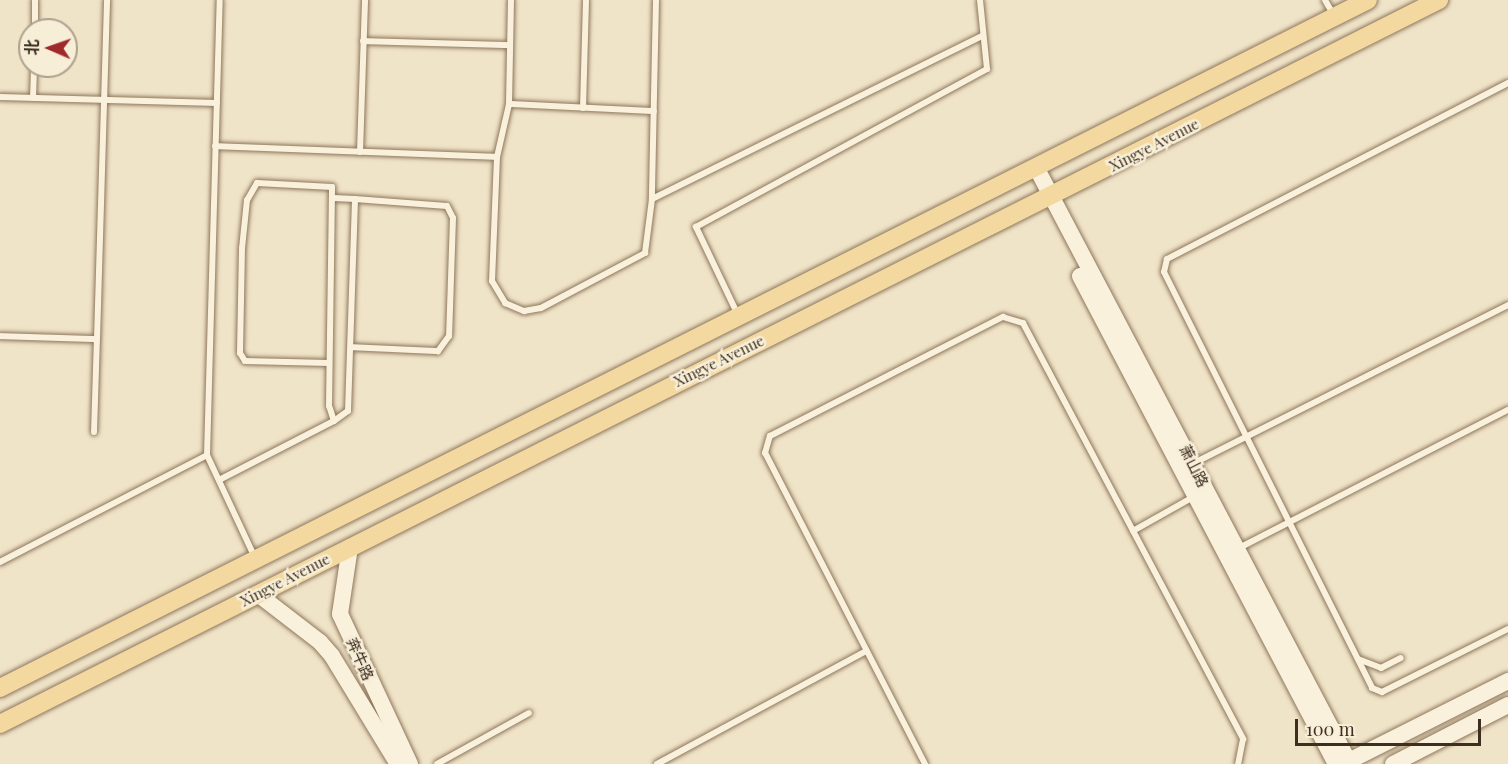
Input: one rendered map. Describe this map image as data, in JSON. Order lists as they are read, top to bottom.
{
  "streets": {
    "main road": ["Xingye Avenue"],
    "street": ["萧山路", "奔牛路"]
  },
  "crossings": [
    ["Xingye Avenue", "萧山路"],
    ["Xingye Avenue", "奔牛路"]
  ],
  "scale_bar": "100 m",
  "north": "left"
}
